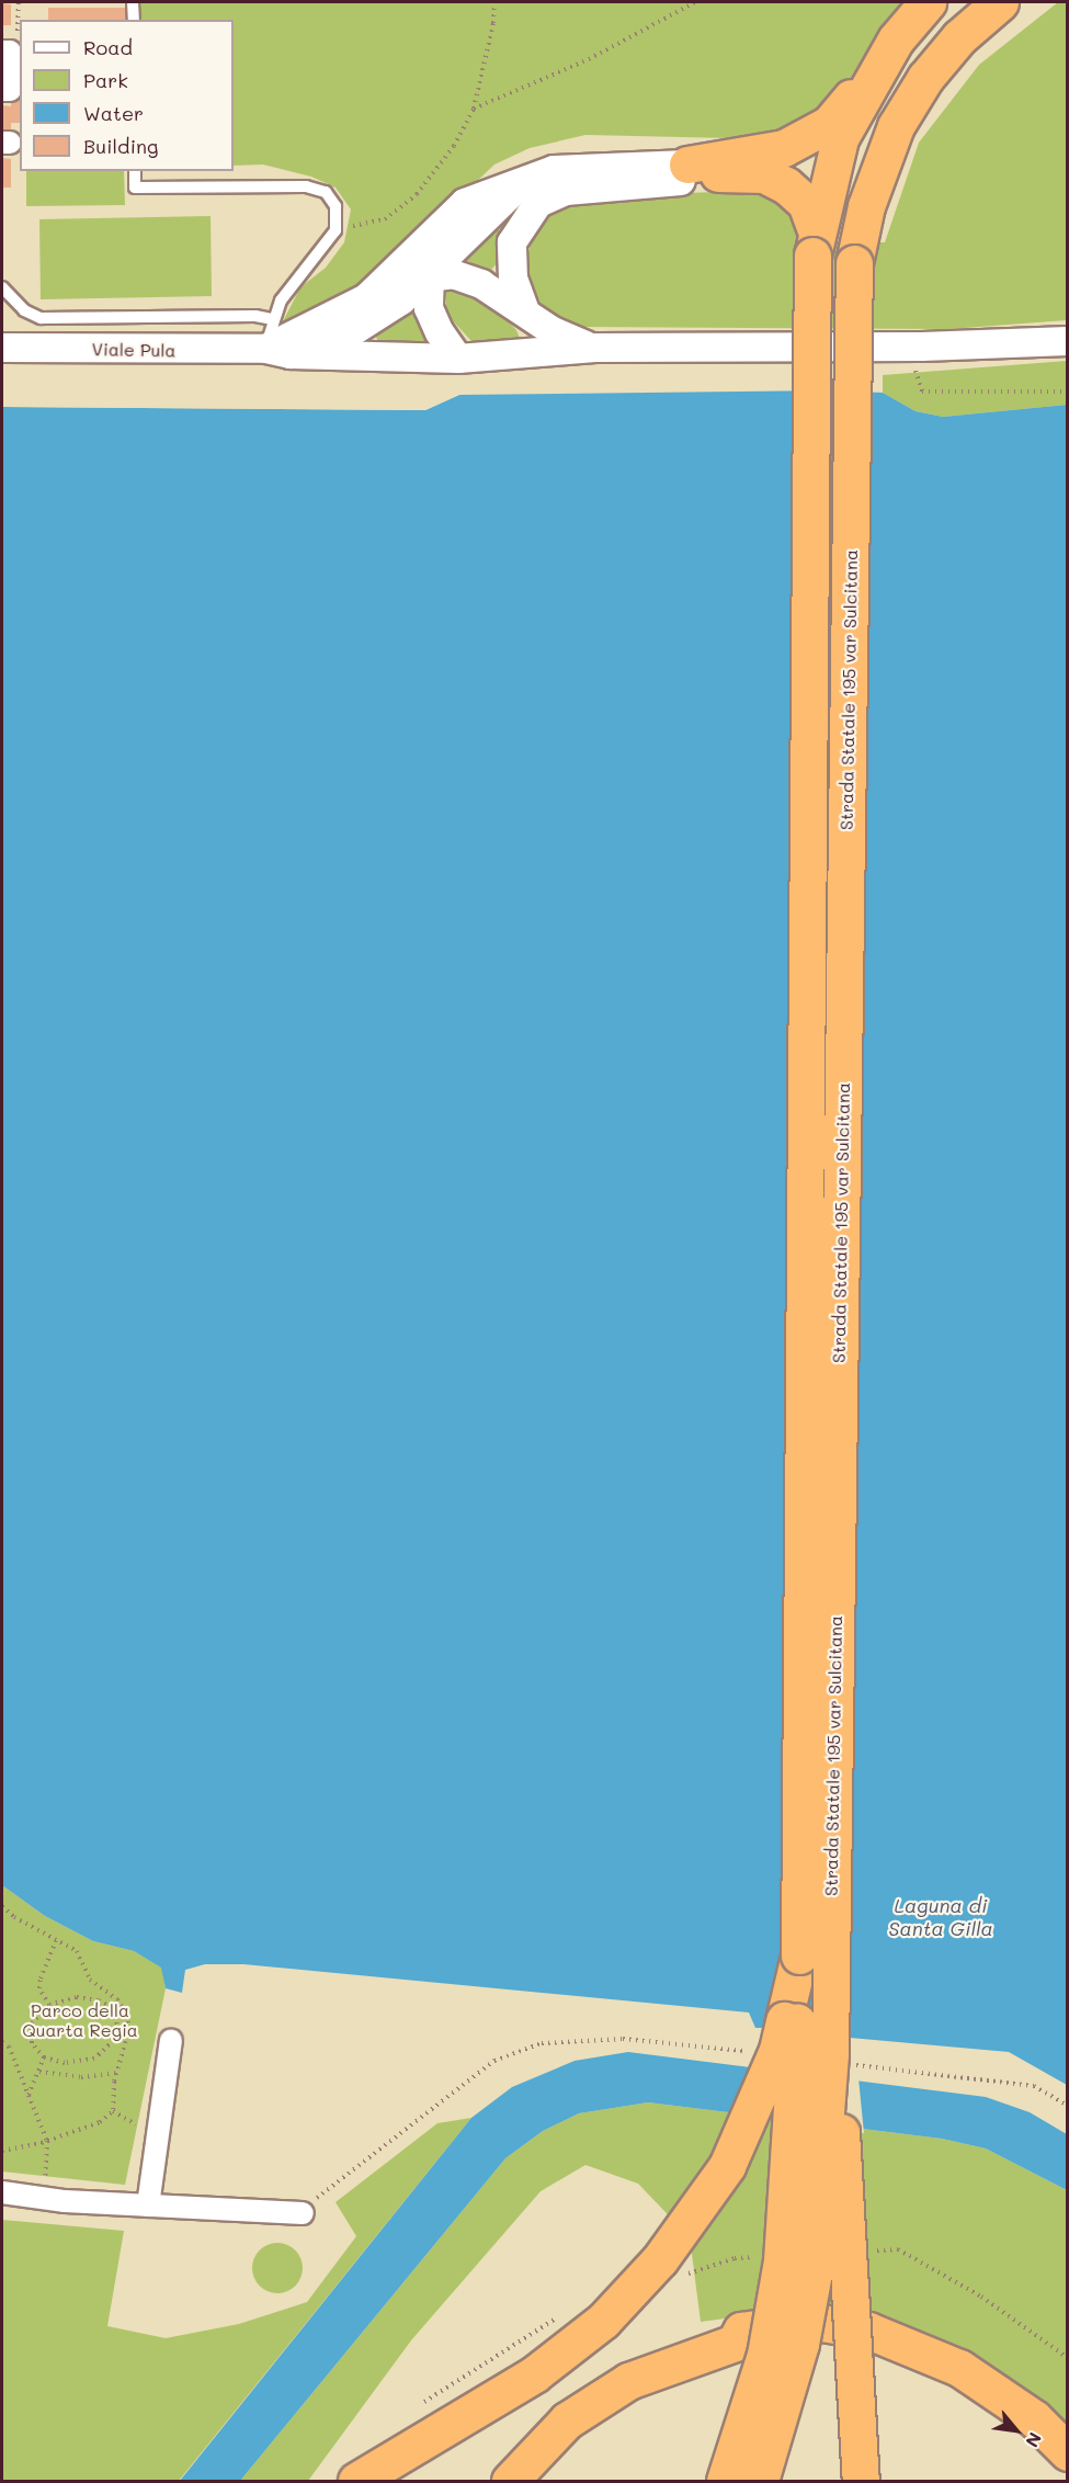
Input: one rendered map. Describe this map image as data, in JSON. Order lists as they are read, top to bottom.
{
  "streets": {
    "highway": ["Strada Statale 195 var Sulcitana"],
    "street": ["Viale Pula"]
  },
  "water": ["Laguna di Santa Gilla"],
  "parks": ["Parco della Quarta Regia"],
  "legend": [
    "Road",
    "Park",
    "Water",
    "Building"
  ],
  "north": "bottom right"
}
